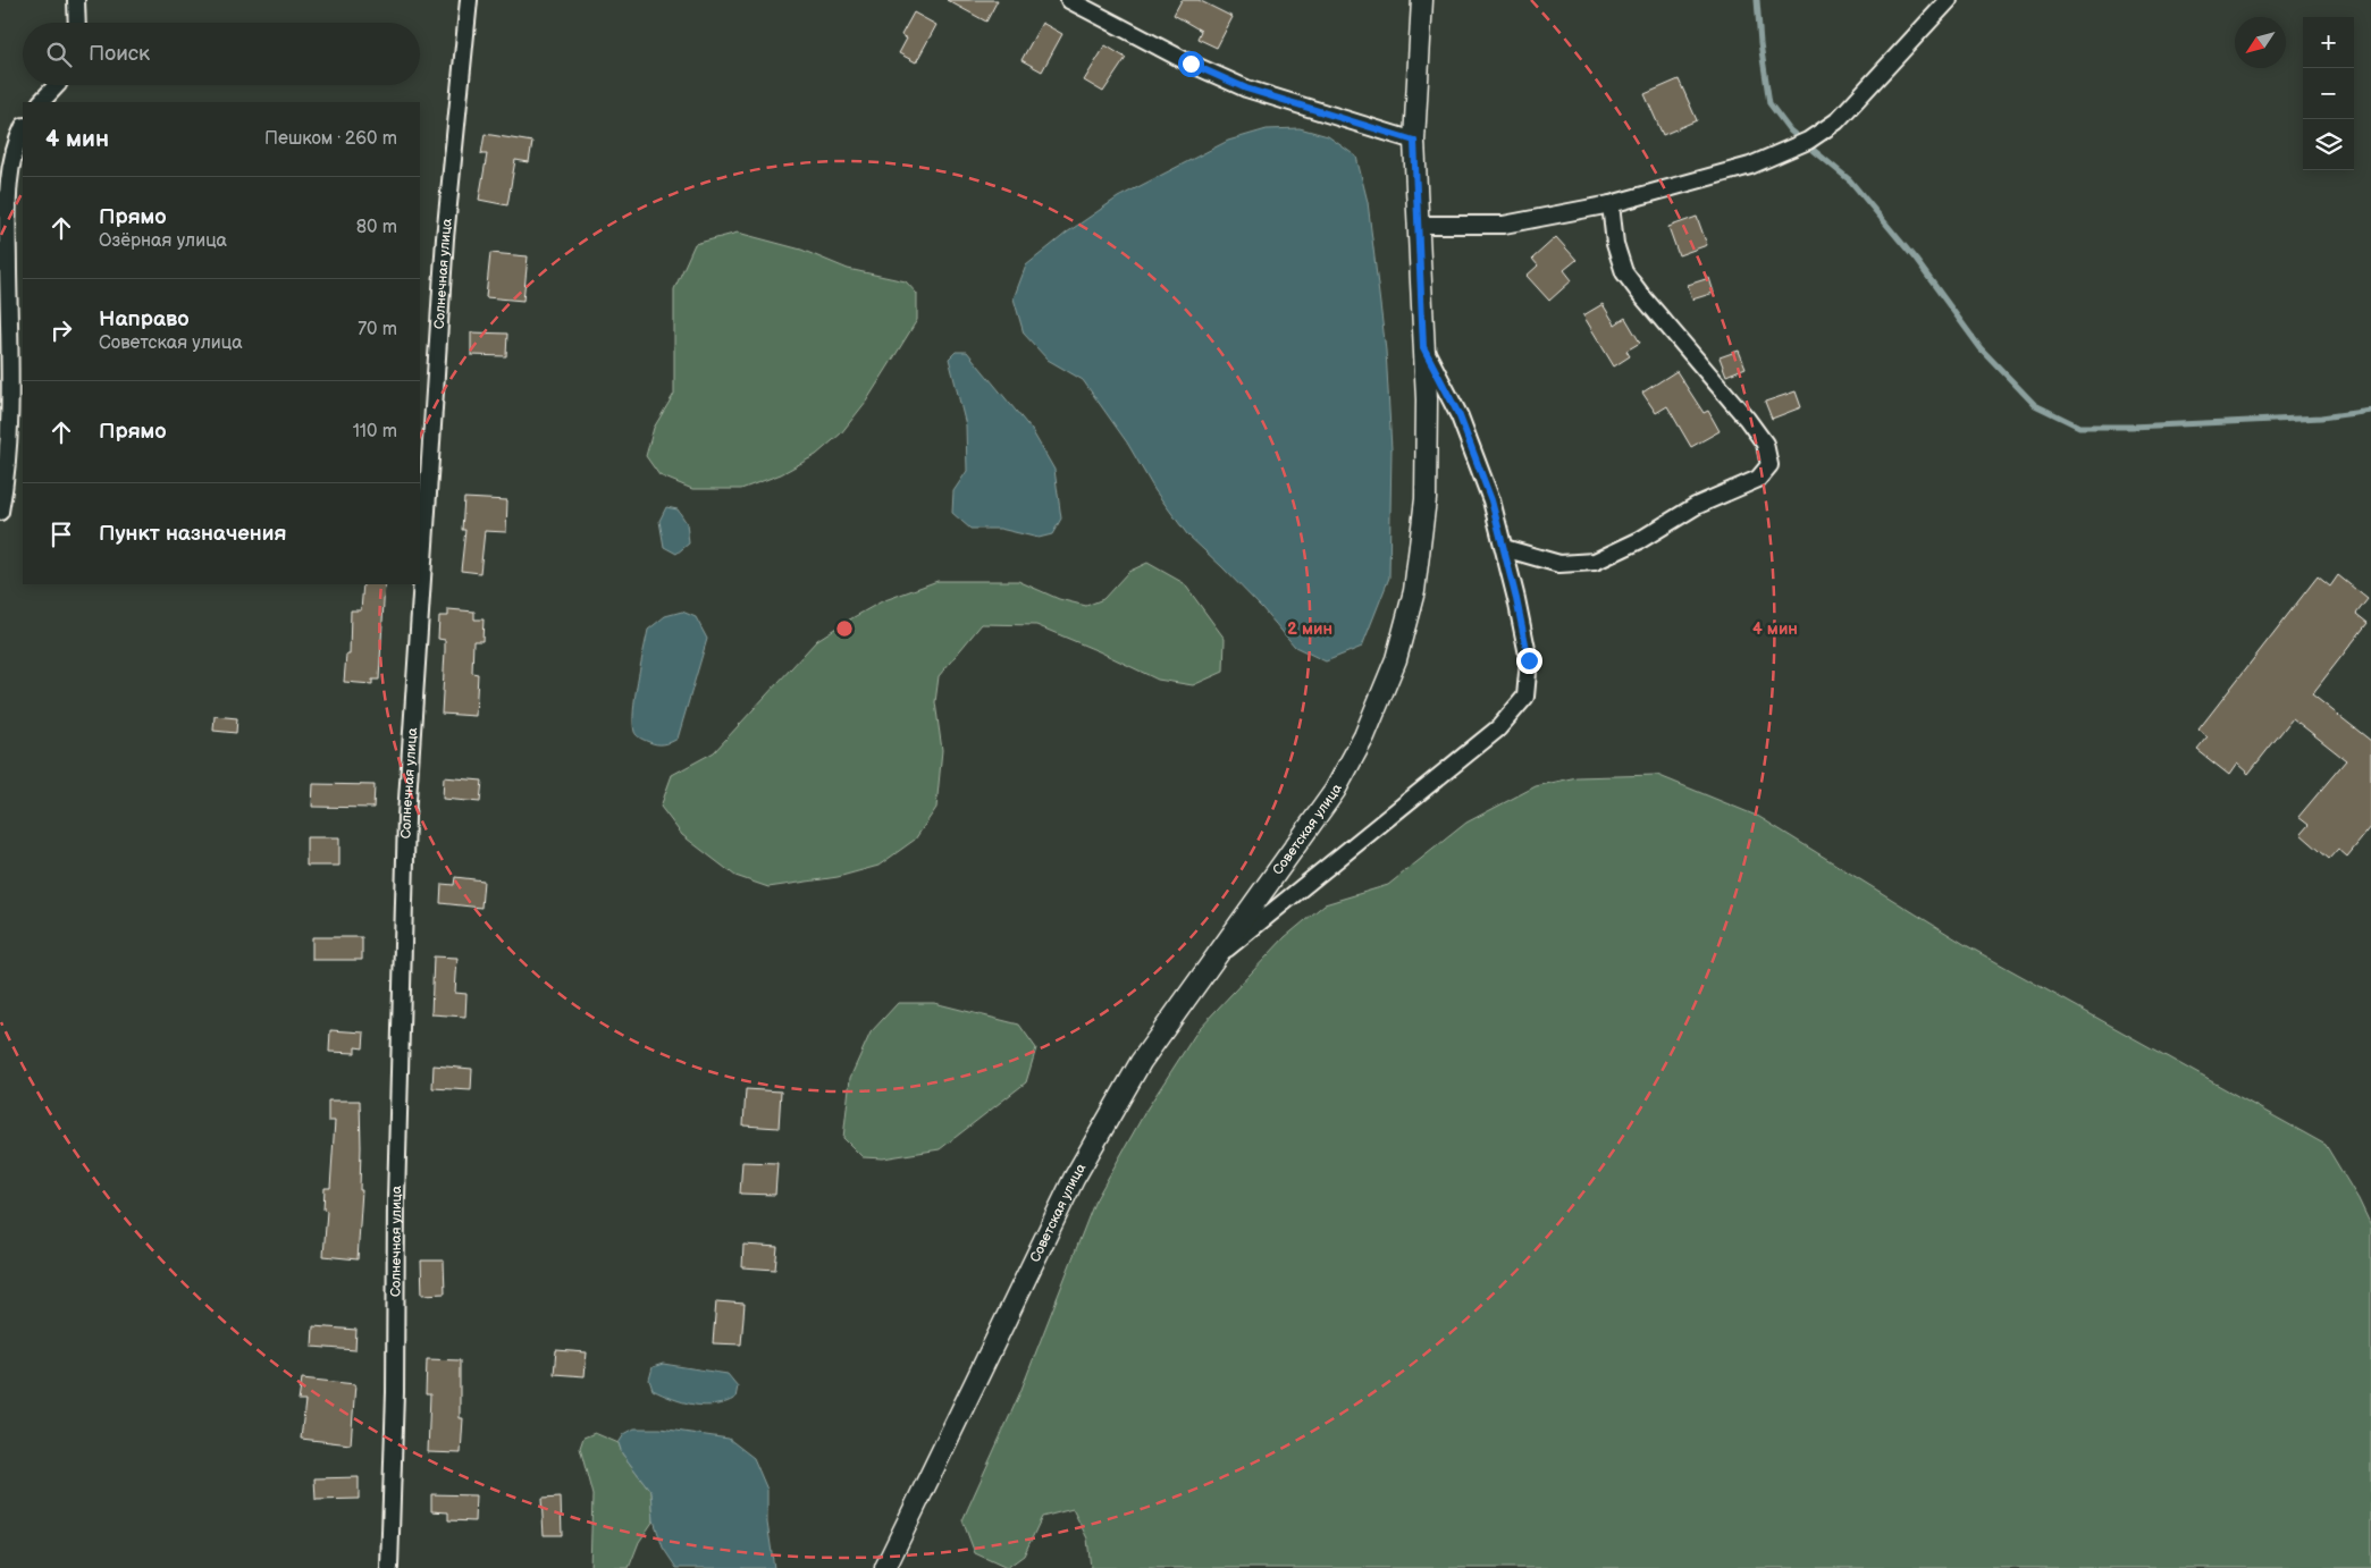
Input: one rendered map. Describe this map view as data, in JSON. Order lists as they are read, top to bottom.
{
  "streets": {
    "street": ["Солнечная улица", "Советская улица"]
  },
  "north": "bottom left",
  "page": {
    "map_buttons": ["+", "−"],
    "search": "Поиск",
    "heading": ["4 мин", "Пешком · 260 m"],
    "list": [
      ["Прямо", "Озёрная улица", "80 m"],
      ["Направо", "Советская улица", "70 m"],
      ["Прямо", "110 m"],
      "Пункт назначения"
    ]
  },
  "rings": ["2 мин", "4 мин"]
}
